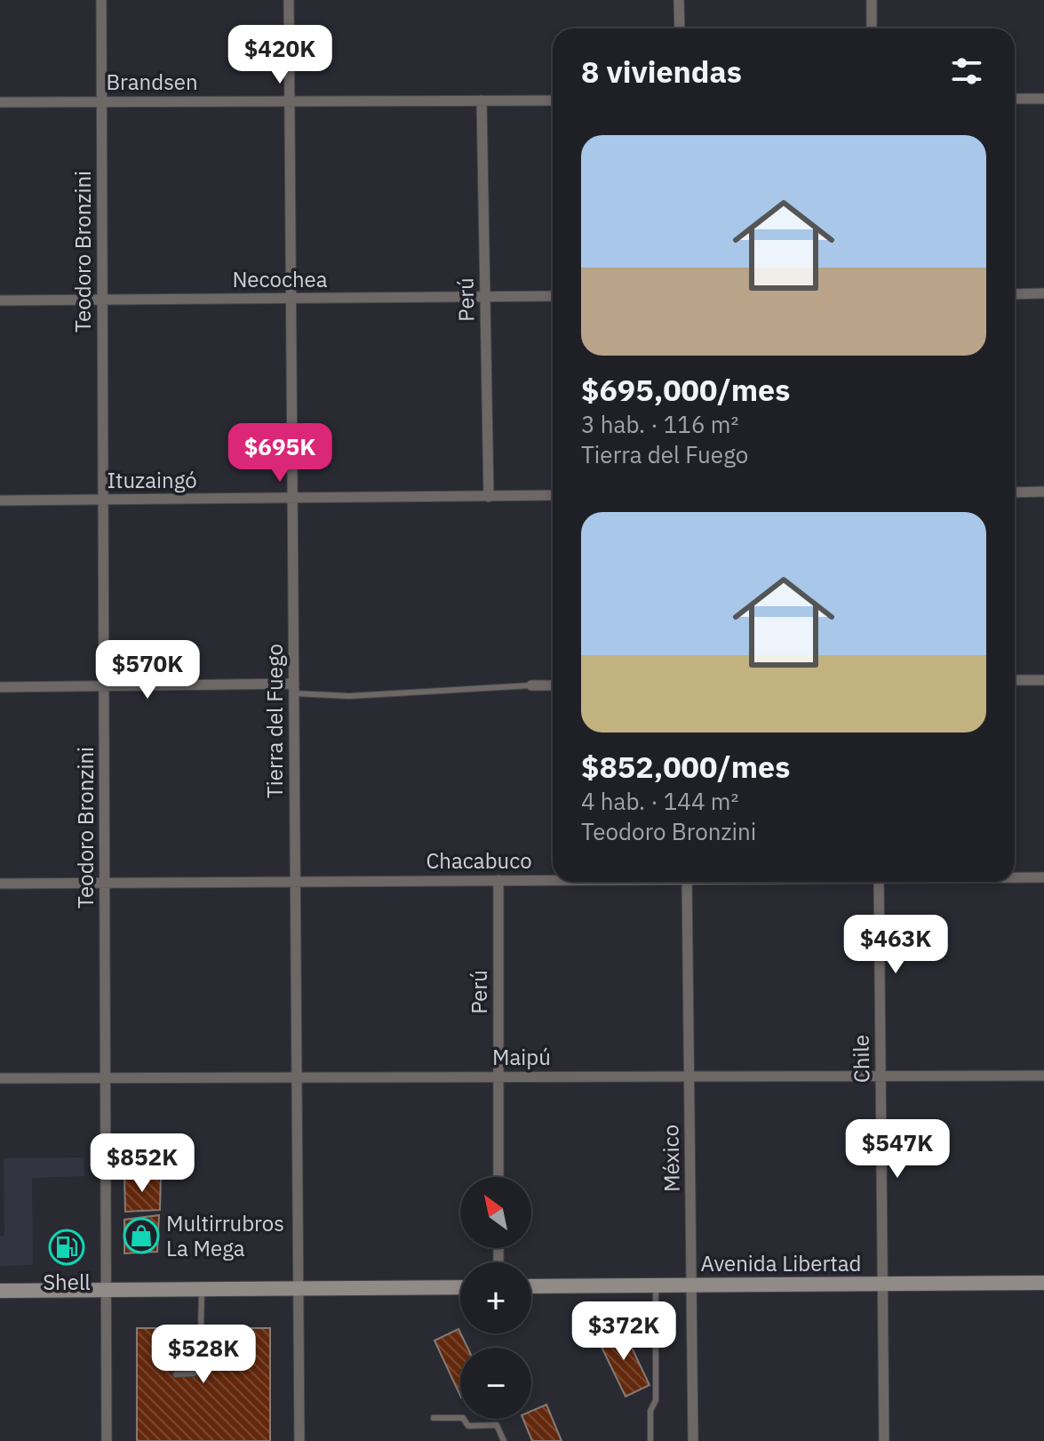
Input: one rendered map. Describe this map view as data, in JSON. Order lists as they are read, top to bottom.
{
  "streets": {
    "main road": ["Avenida Libertad"],
    "street": [
      "Brandsen",
      "Teodoro Bronzini",
      "Necochea",
      "Perú",
      "Ituzaingó",
      "Tierra del Fuego",
      "Chacabuco",
      "Maipú",
      "Chile",
      "México"
    ]
  },
  "crossings": [
    ["Brandsen", "Teodoro Bronzini"],
    ["Brandsen", "Perú"],
    ["Brandsen", "Tierra del Fuego"],
    ["Teodoro Bronzini", "Necochea"],
    ["Teodoro Bronzini", "Ituzaingó"],
    ["Teodoro Bronzini", "Chacabuco"],
    ["Teodoro Bronzini", "Maipú"],
    ["Necochea", "Perú"],
    ["Necochea", "Tierra del Fuego"],
    ["Perú", "Ituzaingó"],
    ["Perú", "Chacabuco"],
    ["Perú", "Maipú"],
    ["Ituzaingó", "Tierra del Fuego"],
    ["Tierra del Fuego", "Chacabuco"],
    ["Tierra del Fuego", "Maipú"],
    ["Maipú", "Chile"],
    ["Maipú", "México"],
    ["Chile", "Avenida Libertad"],
    ["México", "Avenida Libertad"]
  ],
  "places": {
    "shop": ["Multirrubros La Mega"],
    "fuel station": ["Shell"]
  },
  "north": "top left",
  "page": {
    "price": [
      "$420K",
      "$695K",
      "$570K",
      "$463K",
      "$547K",
      "$852K",
      "$372K",
      "$528K"
    ],
    "heading": "8 viviendas",
    "list": [
      {
        "name": "$695,000/mes",
        "note": "3 hab. · 116 m² · Tierra del Fuego"
      },
      {
        "name": "$852,000/mes",
        "note": "4 hab. · 144 m² · Teodoro Bronzini"
      }
    ],
    "map_buttons": ["+", "−"]
  }
}
